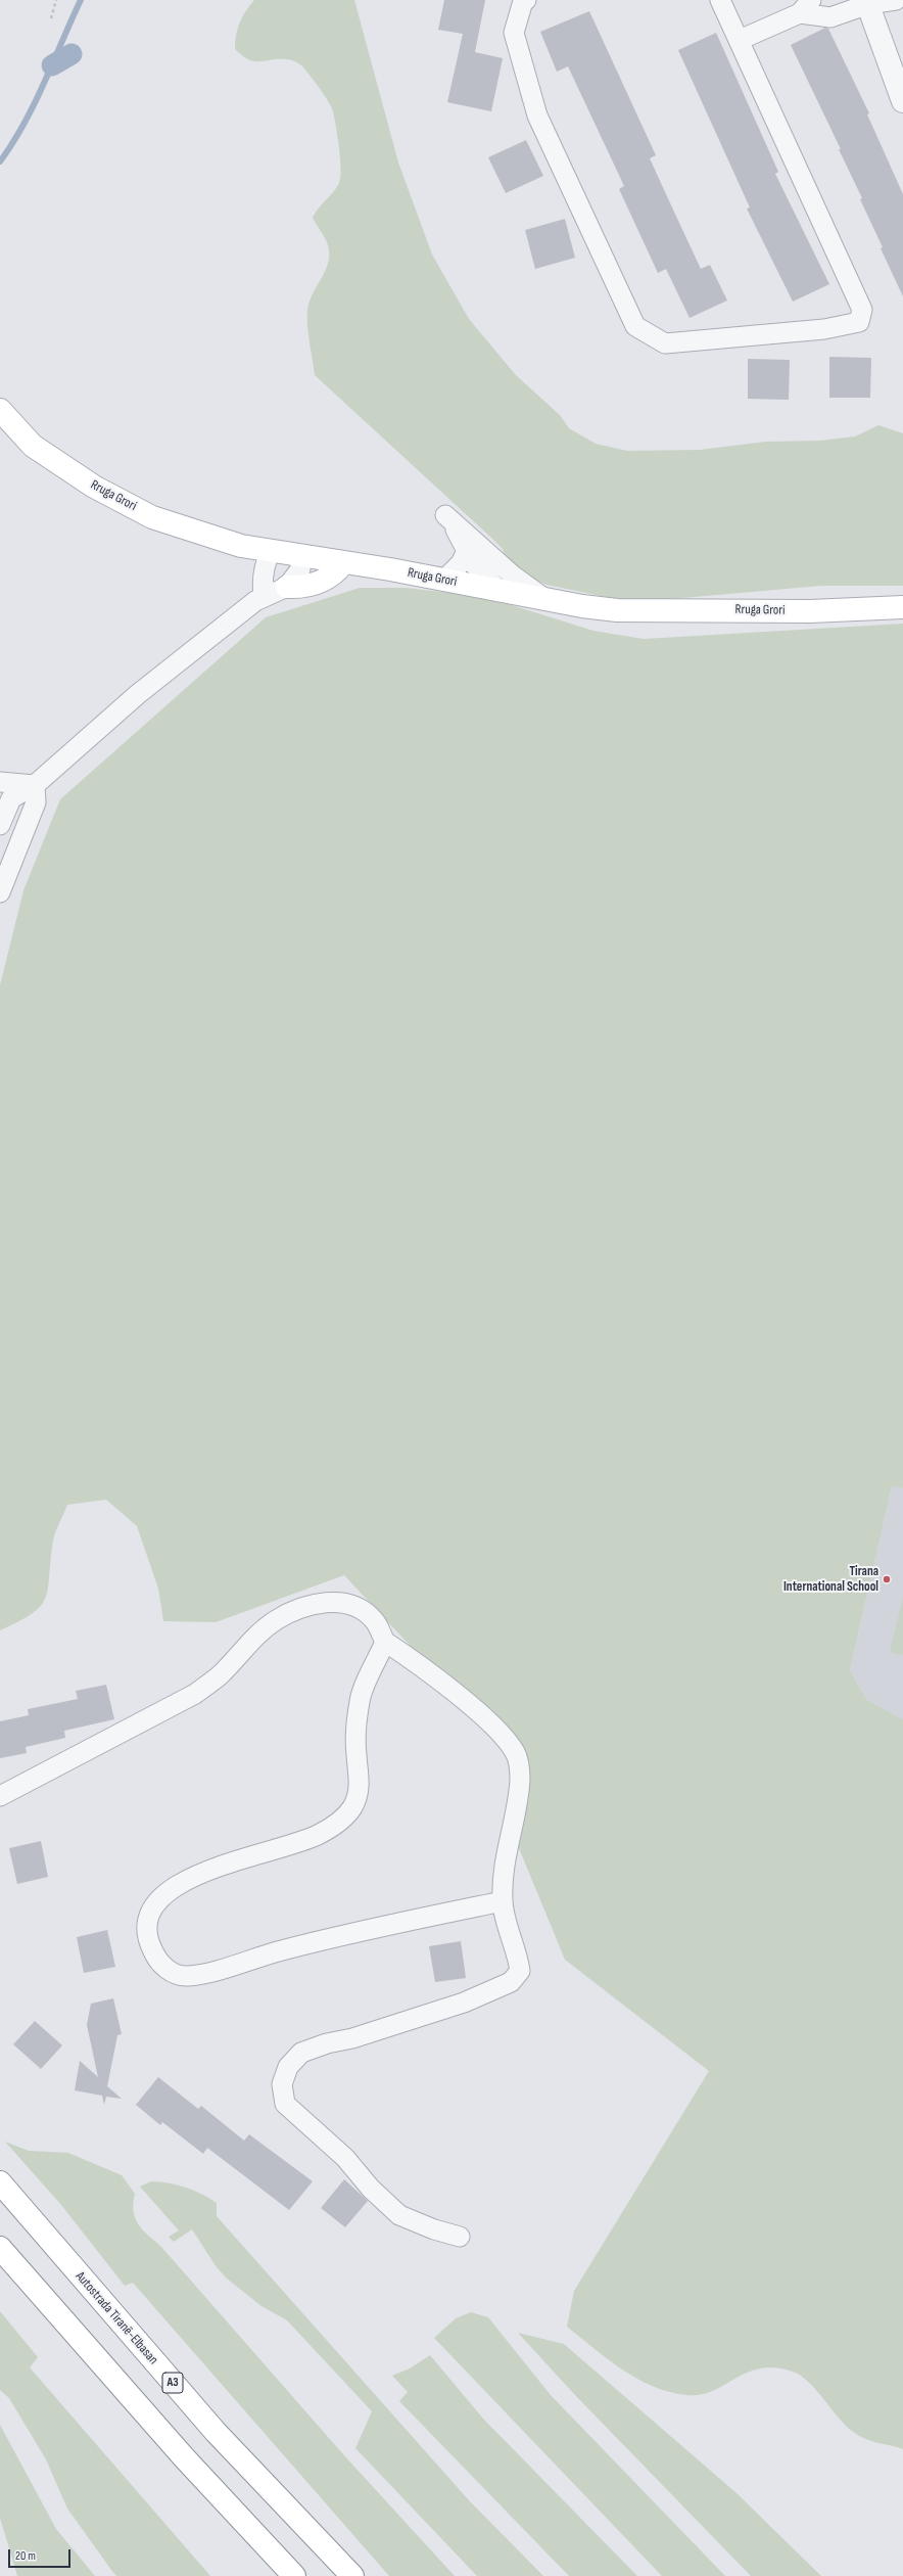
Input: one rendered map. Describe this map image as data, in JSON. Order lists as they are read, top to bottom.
{
  "streets": {
    "main road": ["Rruga Grori", "Autostrada Tiranë-Elbasan", "A3"]
  },
  "places": ["Tirana International School"],
  "scale_bar": "20 m"
}
